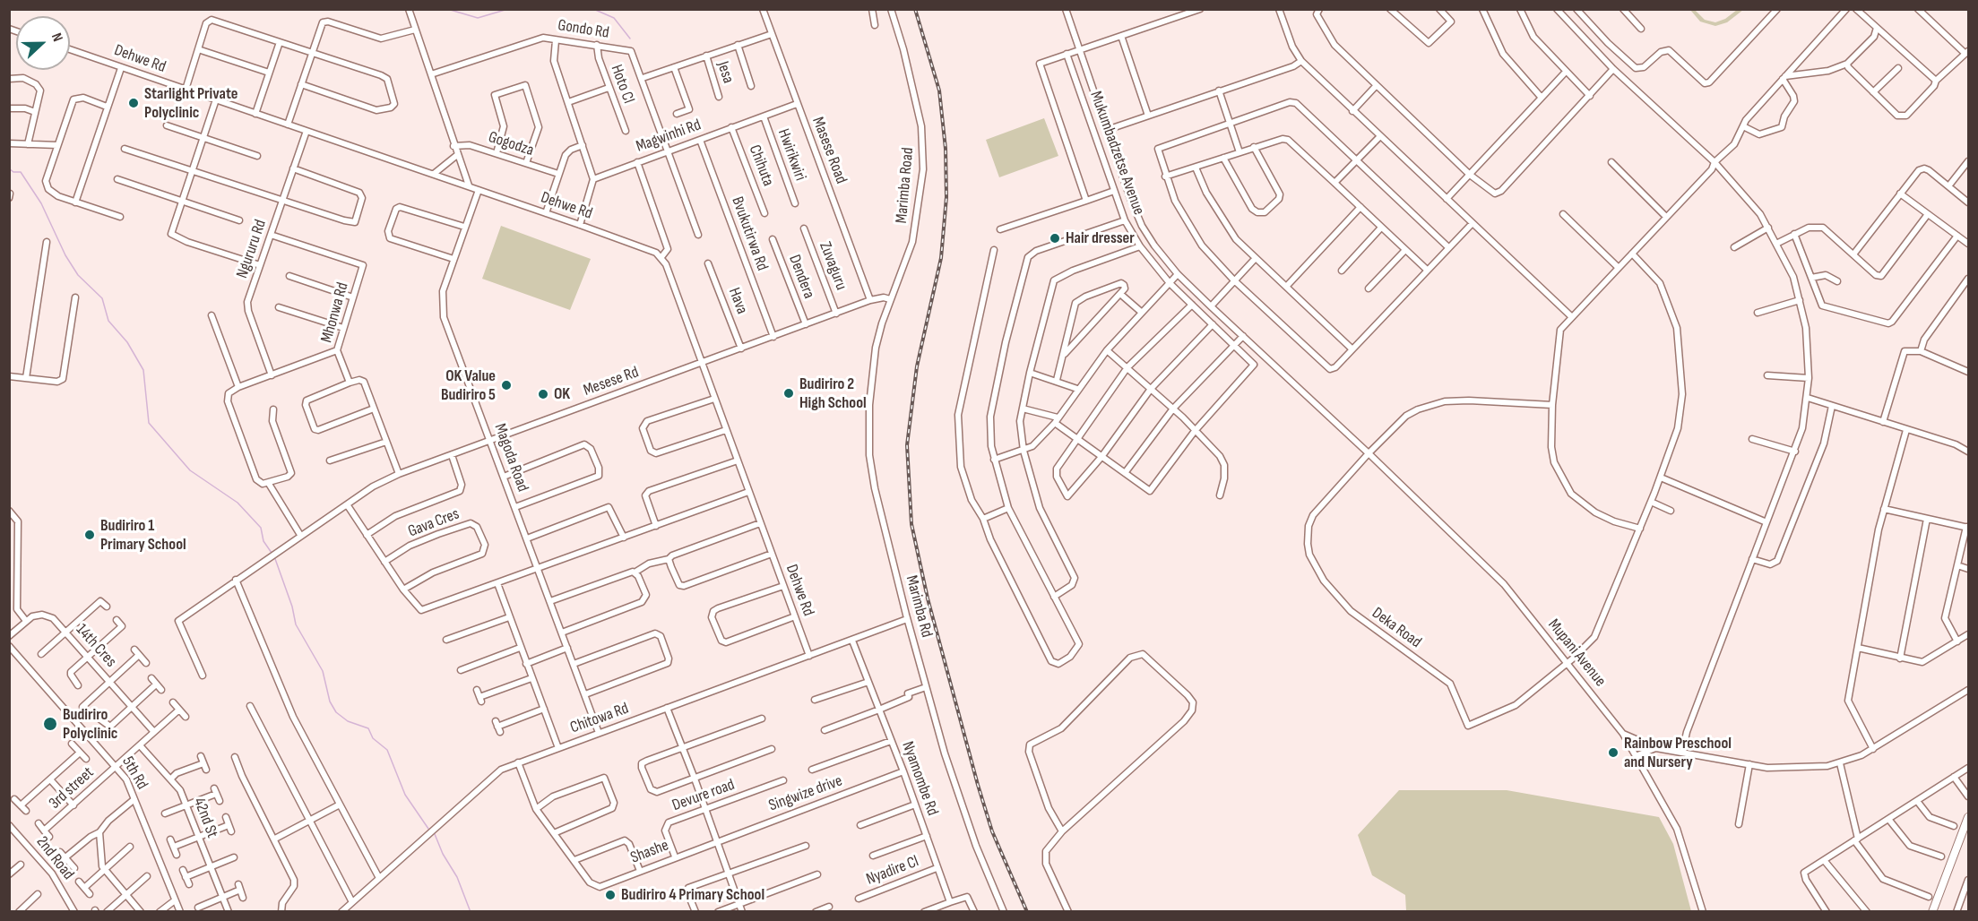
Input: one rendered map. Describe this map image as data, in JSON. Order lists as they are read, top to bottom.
{
  "streets": {
    "street": [
      "Gondo Rd",
      "Dehwe Rd",
      "Jesa",
      "Hoto Cl",
      "Magwinhi Rd",
      "Gogodza",
      "Masese Road",
      "Mukumbadzetse Avenue",
      "Hwirikwiri",
      "Chihuta",
      "Marimba Road",
      "Bvukutirwa Rd",
      "Ngururu Rd",
      "Zuvaguru",
      "Dendera",
      "Hava",
      "Mhonwa Rd",
      "Mesese Rd",
      "Magoda Road",
      "Gava Cres",
      "Marimba Rd",
      "Deka Road",
      "14th Cres",
      "Mupani Avenue",
      "Chitowa Rd",
      "5th Rd",
      "Nyamombe Rd",
      "3rd street",
      "Singwize drive",
      "Devure road",
      "42nd St",
      "Shashe",
      "2nd Road",
      "Nyadire Cl"
    ]
  },
  "crossings": [
    ["Gondo Rd", "Hoto Cl"],
    ["Gondo Rd", "Magwinhi Rd"],
    ["Dehwe Rd", "Ngururu Rd"],
    ["Dehwe Rd", "Mesese Rd"],
    ["Dehwe Rd", "Magoda Road"],
    ["Dehwe Rd", "Chitowa Rd"],
    ["Magwinhi Rd", "Masese Road"],
    ["Magwinhi Rd", "Hwirikwiri"],
    ["Magwinhi Rd", "Chihuta"],
    ["Magwinhi Rd", "Bvukutirwa Rd"],
    ["Masese Road", "Mesese Rd"],
    ["Marimba Road", "Mesese Rd"],
    ["Marimba Road", "Marimba Rd"],
    ["Bvukutirwa Rd", "Mesese Rd"],
    ["Ngururu Rd", "Mhonwa Rd"],
    ["Zuvaguru", "Mesese Rd"],
    ["Dendera", "Mesese Rd"],
    ["Hava", "Mesese Rd"],
    ["Mesese Rd", "Magoda Road"],
    ["Mesese Rd", "Marimba Rd"],
    ["Magoda Road", "Chitowa Rd"],
    ["Marimba Rd", "Chitowa Rd"],
    ["Deka Road", "Mupani Avenue"],
    ["14th Cres", "3rd street"],
    ["Chitowa Rd", "Nyamombe Rd"],
    ["5th Rd", "3rd street"],
    ["Nyamombe Rd", "Singwize drive"],
    ["Nyamombe Rd", "Nyadire Cl"],
    ["3rd street", "42nd St"],
    ["Singwize drive", "Shashe"],
    ["Devure road", "Shashe"]
  ],
  "places": [
    "Starlight Private Polyclinic",
    "Hair dresser",
    "OK Value Budiriro 5",
    "Budiriro 2 High School",
    "OK",
    "Budiriro 1 Primary School",
    "Budiriro Polyclinic",
    "Rainbow Preschool and Nursery",
    "Budiriro 4 Primary School"
  ],
  "north": "right"
}
